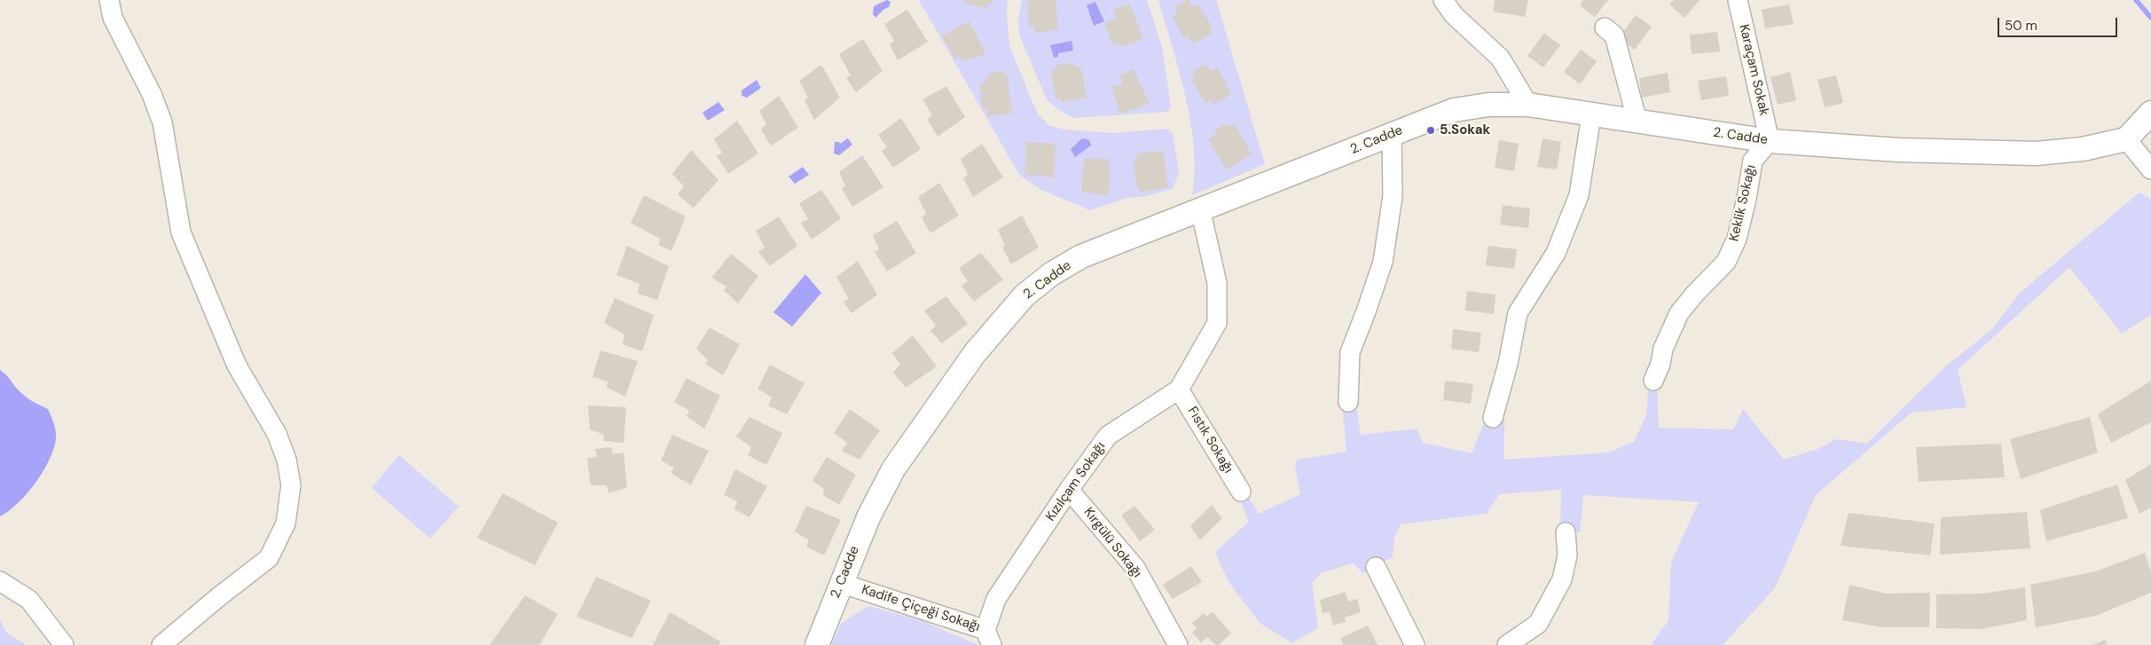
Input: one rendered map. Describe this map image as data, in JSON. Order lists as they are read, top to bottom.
{
  "streets": {
    "street": [
      "Karaçam Sokak",
      "2. Cadde",
      "Keklik Sokağı",
      "Fıstık Sokağı",
      "Kızılçam Sokağı",
      "Kırgülü Sokağı",
      "Kadife Çiçeği Sokağı"
    ]
  },
  "crossings": [
    ["Karaçam Sokak", "2. Cadde"],
    ["Karaçam Sokak", "Keklik Sokağı"],
    ["2. Cadde", "Keklik Sokağı"],
    ["2. Cadde", "Kızılçam Sokağı"],
    ["2. Cadde", "Kadife Çiçeği Sokağı"],
    ["Fıstık Sokağı", "Kızılçam Sokağı"],
    ["Kızılçam Sokağı", "Kırgülü Sokağı"],
    ["Kızılçam Sokağı", "Kadife Çiçeği Sokağı"]
  ],
  "places": ["5.Sokak"],
  "scale_bar": "50 m"
}
